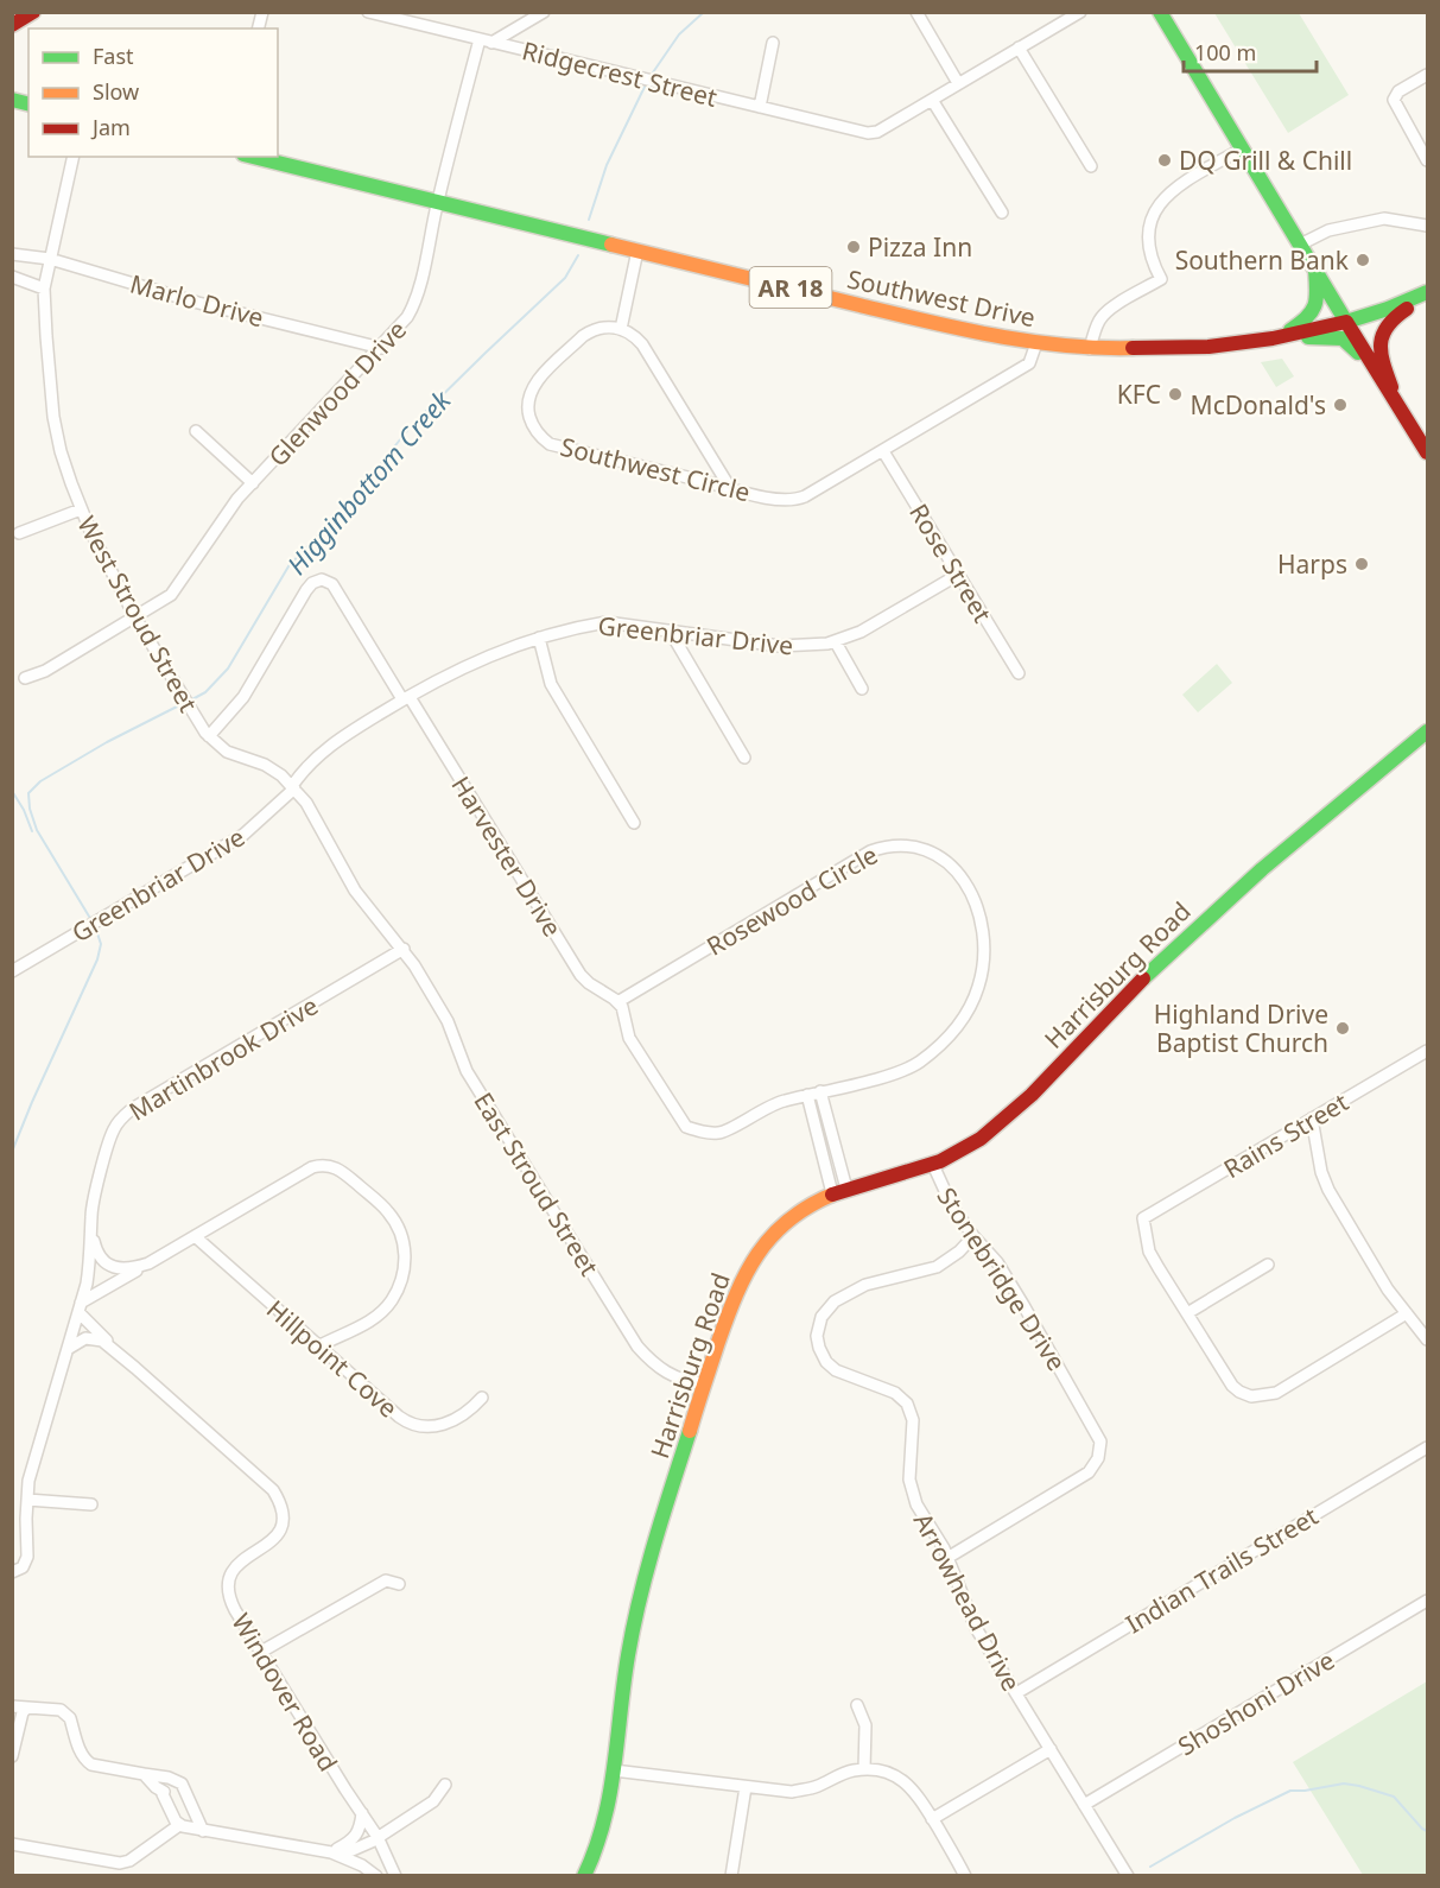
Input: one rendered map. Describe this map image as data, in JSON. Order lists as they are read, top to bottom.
{
  "streets": {
    "main road": ["AR 18", "Southwest Drive", "Harrisburg Road"],
    "street": [
      "Ridgecrest Street",
      "Marlo Drive",
      "Glenwood Drive",
      "Southwest Circle",
      "Rose Street",
      "West Stroud Street",
      "Greenbriar Drive",
      "Harvester Drive",
      "Rosewood Circle",
      "Martinbrook Drive",
      "Rains Street",
      "East Stroud Street",
      "Stonebridge Drive",
      "Hillpoint Cove",
      "Indian Trails Street",
      "Arrowhead Drive",
      "Windover Road",
      "Shoshoni Drive"
    ]
  },
  "crossings": [
    ["Ridgecrest Street", "Glenwood Drive"],
    ["Southwest Drive", "Glenwood Drive"],
    ["Southwest Drive", "Southwest Circle"],
    ["Marlo Drive", "Glenwood Drive"],
    ["Marlo Drive", "West Stroud Street"],
    ["Glenwood Drive", "West Stroud Street"],
    ["Southwest Circle", "Rose Street"],
    ["Rose Street", "Greenbriar Drive"],
    ["West Stroud Street", "Greenbriar Drive"],
    ["West Stroud Street", "Harvester Drive"],
    ["West Stroud Street", "Martinbrook Drive"],
    ["West Stroud Street", "East Stroud Street"],
    ["Greenbriar Drive", "Harvester Drive"],
    ["Harvester Drive", "Rosewood Circle"],
    ["Harrisburg Road", "East Stroud Street"],
    ["Harrisburg Road", "Stonebridge Drive"],
    ["Martinbrook Drive", "East Stroud Street"],
    ["Martinbrook Drive", "Windover Road"],
    ["Stonebridge Drive", "Arrowhead Drive"],
    ["Indian Trails Street", "Arrowhead Drive"],
    ["Arrowhead Drive", "Shoshoni Drive"]
  ],
  "water": ["Higginbottom Creek"],
  "places": [
    "DQ Grill & Chill",
    "Pizza Inn",
    "Southern Bank",
    "KFC",
    "McDonald's",
    "Harps",
    "Highland Drive Baptist Church"
  ],
  "legend": ["Fast", "Slow", "Jam"],
  "scale_bar": "100 m"
}
